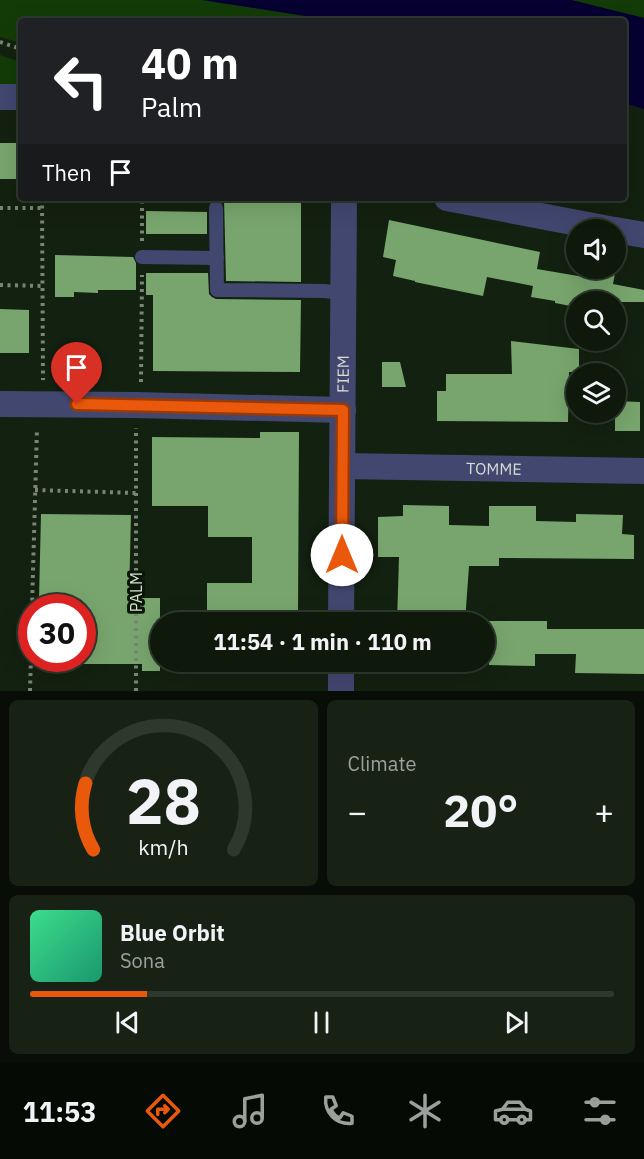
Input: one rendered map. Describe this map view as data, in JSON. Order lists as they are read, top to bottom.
{
  "streets": {
    "street": ["FIEM", "TOMME"],
    "path": ["PALM"]
  },
  "crossings": [
    ["FIEM", "TOMME"]
  ],
  "page": {
    "turn": ["40 m", "Palm"],
    "then": "Then",
    "limit": "30",
    "trip": "11:54 · 1 min · 110 m",
    "tile": "Climate",
    "heat": ["−", "20°", "+"],
    "song": ["Blue Orbit", "Sona"],
    "tabs": "11:53",
    "gauge": ["28", "km/h"]
  }
}
